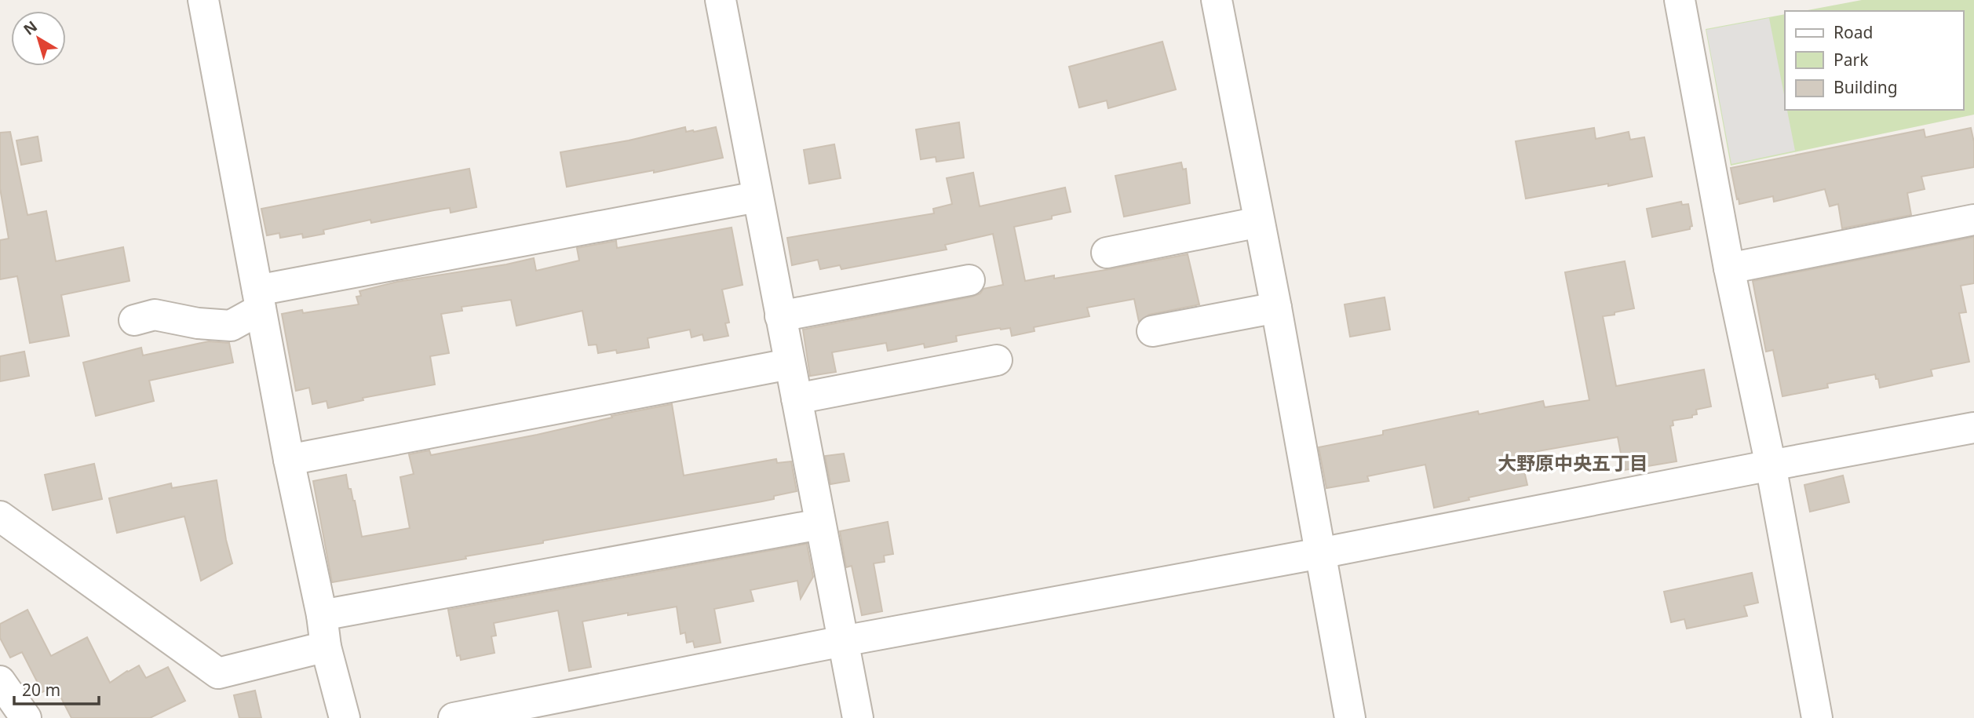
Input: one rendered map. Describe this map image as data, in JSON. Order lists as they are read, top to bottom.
{
  "districts": ["大野原中央五丁目"],
  "legend": ["Road", "Park", "Building"],
  "scale_bar": "20 m",
  "north": "top left"
}
